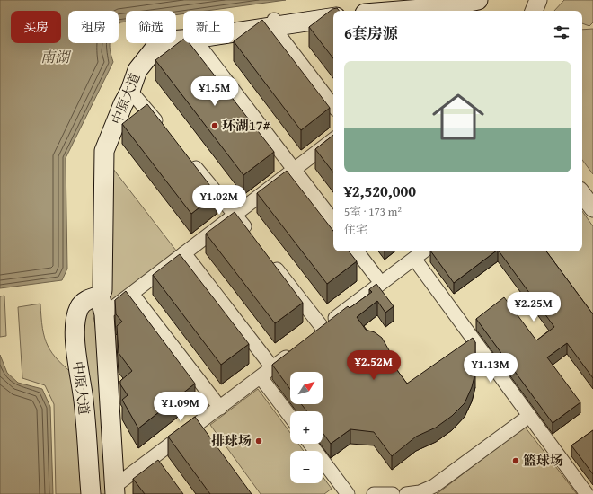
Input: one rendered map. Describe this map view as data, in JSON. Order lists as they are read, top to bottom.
{
  "streets": {
    "main road": ["中原大道"]
  },
  "water": ["南湖"],
  "places": ["环湖17#", "排球场", "篮球场"],
  "north": "top right",
  "page": {
    "chip": [
      "买房",
      "租房",
      "筛选",
      "新上"
    ],
    "heading": "6套房源",
    "list": [
      {
        "name": "¥2,520,000",
        "note": "5室 · 173 m² · 住宅"
      }
    ],
    "price": [
      "¥1.5M",
      "¥1.02M",
      "¥2.25M",
      "¥2.52M",
      "¥1.13M",
      "¥1.09M"
    ],
    "map_buttons": ["+", "−"]
  }
}
